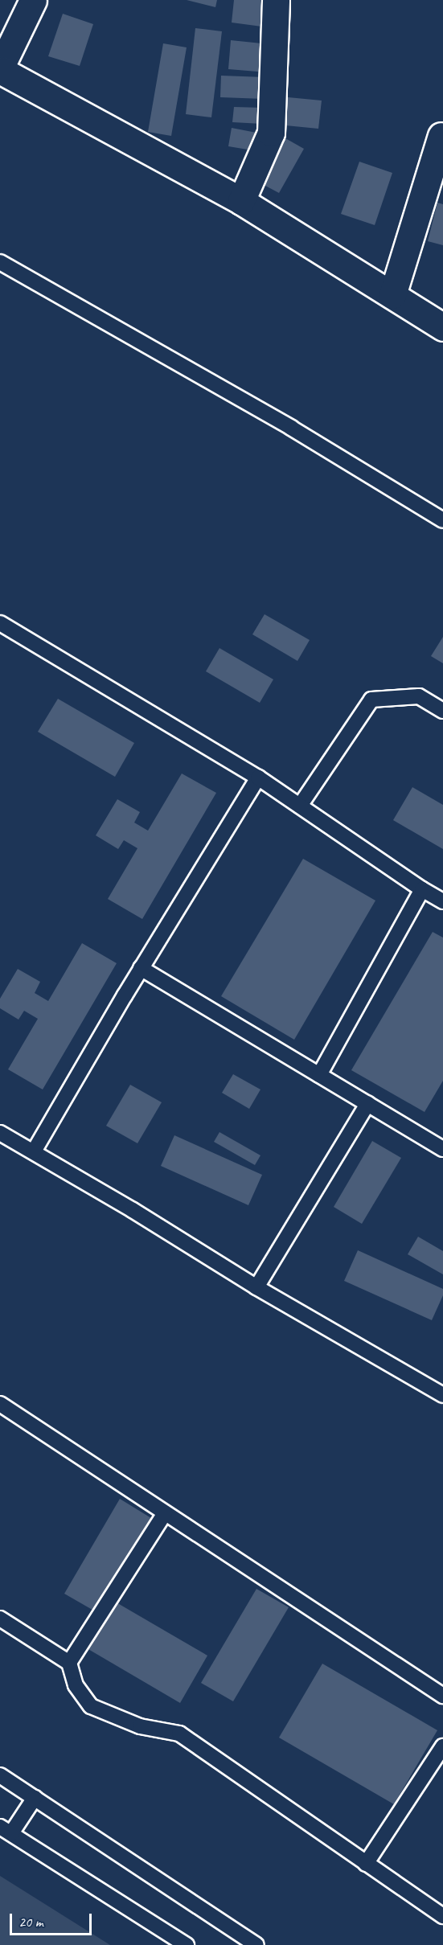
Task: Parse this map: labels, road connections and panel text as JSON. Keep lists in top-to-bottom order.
{
  "scale_bar": "20 m"
}
